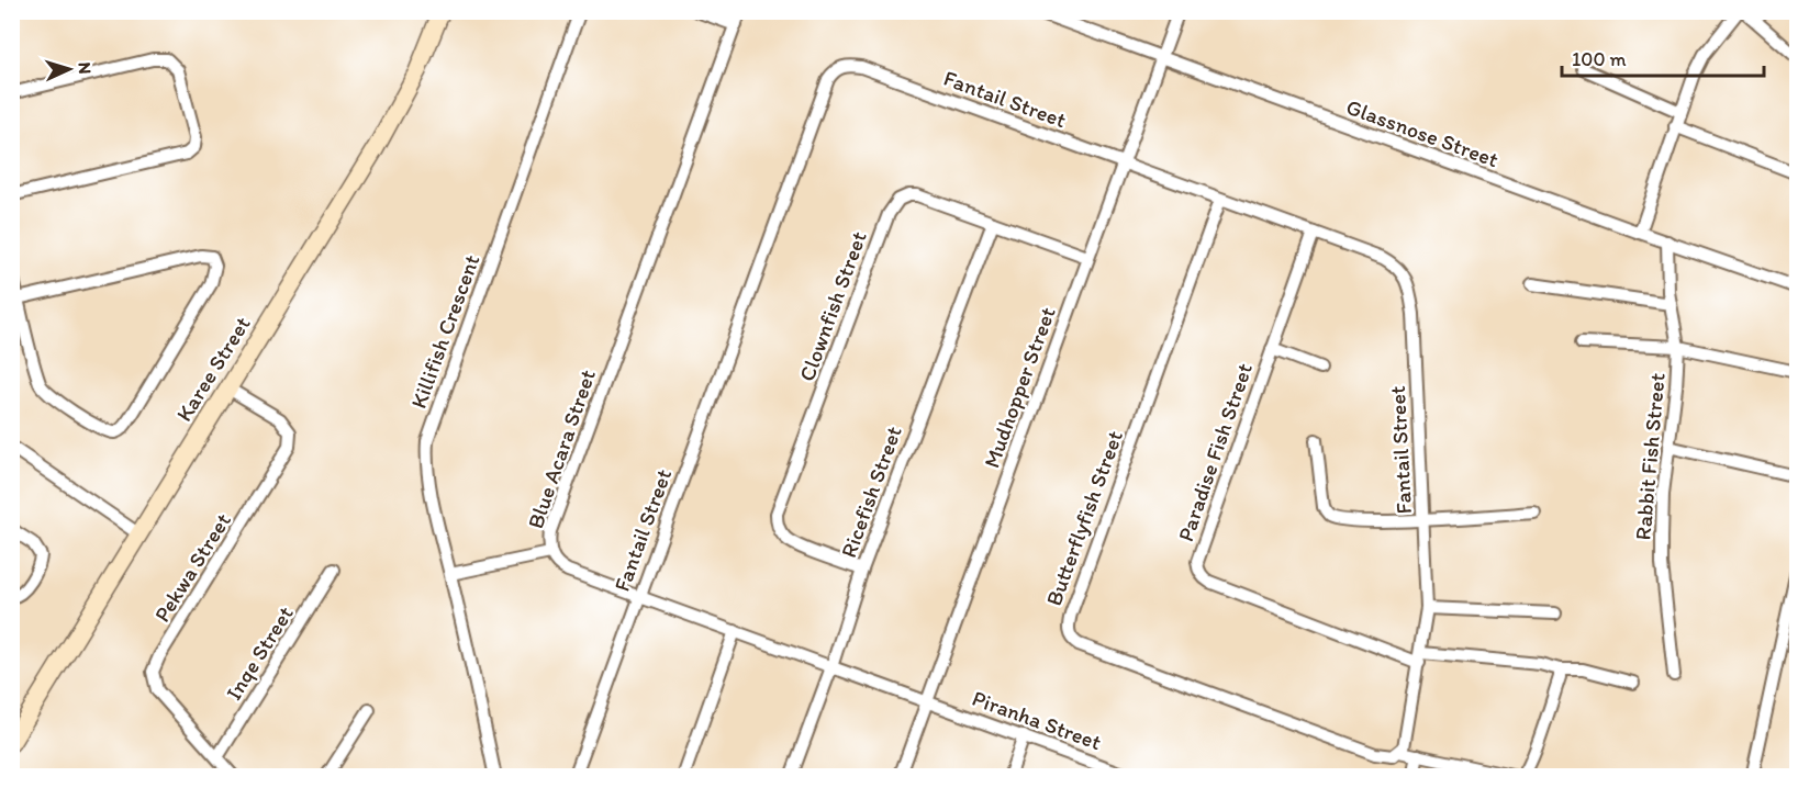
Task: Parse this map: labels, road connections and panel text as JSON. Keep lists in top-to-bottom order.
{
  "streets": {
    "street": [
      "Fantail Street",
      "Glassnose Street",
      "Clownfish Street",
      "Killifish Crescent",
      "Karee Street",
      "Mudhopper Street",
      "Blue Acara Street",
      "Paradise Fish Street",
      "Rabbit Fish Street",
      "Ricefish Street",
      "Butterflyfish Street",
      "Pekwa Street",
      "Inqe Street",
      "Piranha Street"
    ]
  },
  "crossings": [
    ["Fantail Street", "Mudhopper Street"],
    ["Fantail Street", "Blue Acara Street"],
    ["Fantail Street", "Paradise Fish Street"],
    ["Fantail Street", "Butterflyfish Street"],
    ["Glassnose Street", "Mudhopper Street"],
    ["Glassnose Street", "Rabbit Fish Street"],
    ["Clownfish Street", "Mudhopper Street"],
    ["Clownfish Street", "Ricefish Street"],
    ["Karee Street", "Pekwa Street"],
    ["Mudhopper Street", "Blue Acara Street"],
    ["Mudhopper Street", "Piranha Street"],
    ["Blue Acara Street", "Ricefish Street"],
    ["Blue Acara Street", "Piranha Street"],
    ["Pekwa Street", "Inqe Street"]
  ],
  "scale_bar": "100 m",
  "north": "right"
}
